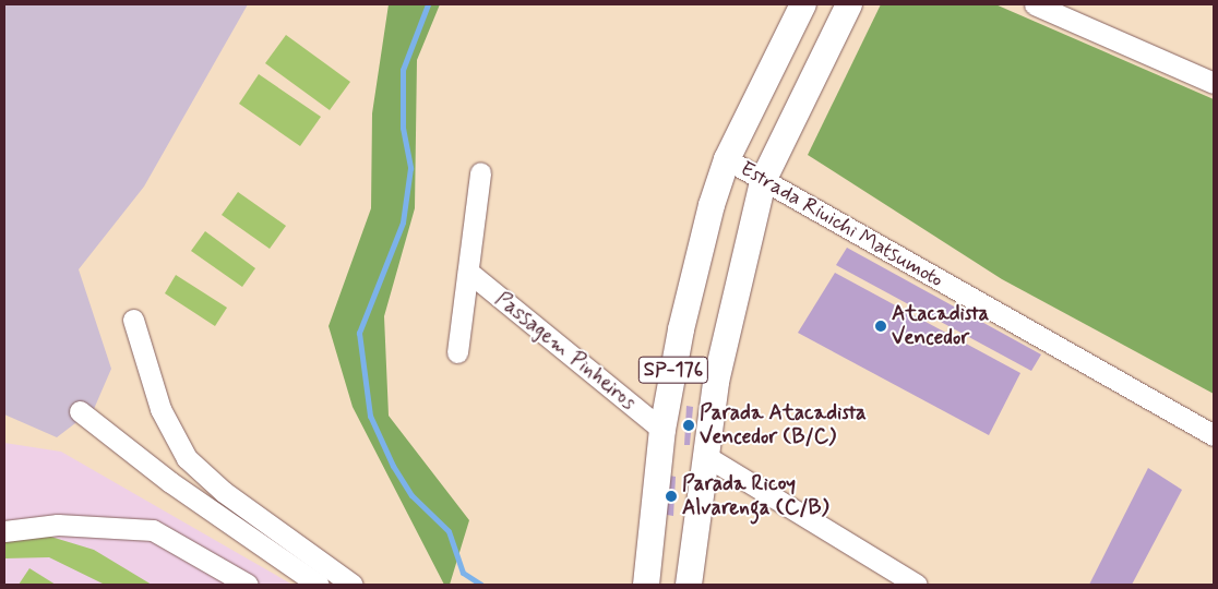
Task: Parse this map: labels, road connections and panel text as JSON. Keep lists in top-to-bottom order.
{
  "streets": {
    "main road": ["SP-176"],
    "street": ["Estrada Riuichi Matsumoto", "Passagem Pinheiros"]
  },
  "crossings": [
    ["Estrada Riuichi Matsumoto", "SP-176"],
    ["Passagem Pinheiros", "SP-176"]
  ],
  "places": ["Atacadista Vencedor", "Parada Atacadista Vencedor (B/C)", "Parada Ricoy Alvarenga (C/B)"]
}
